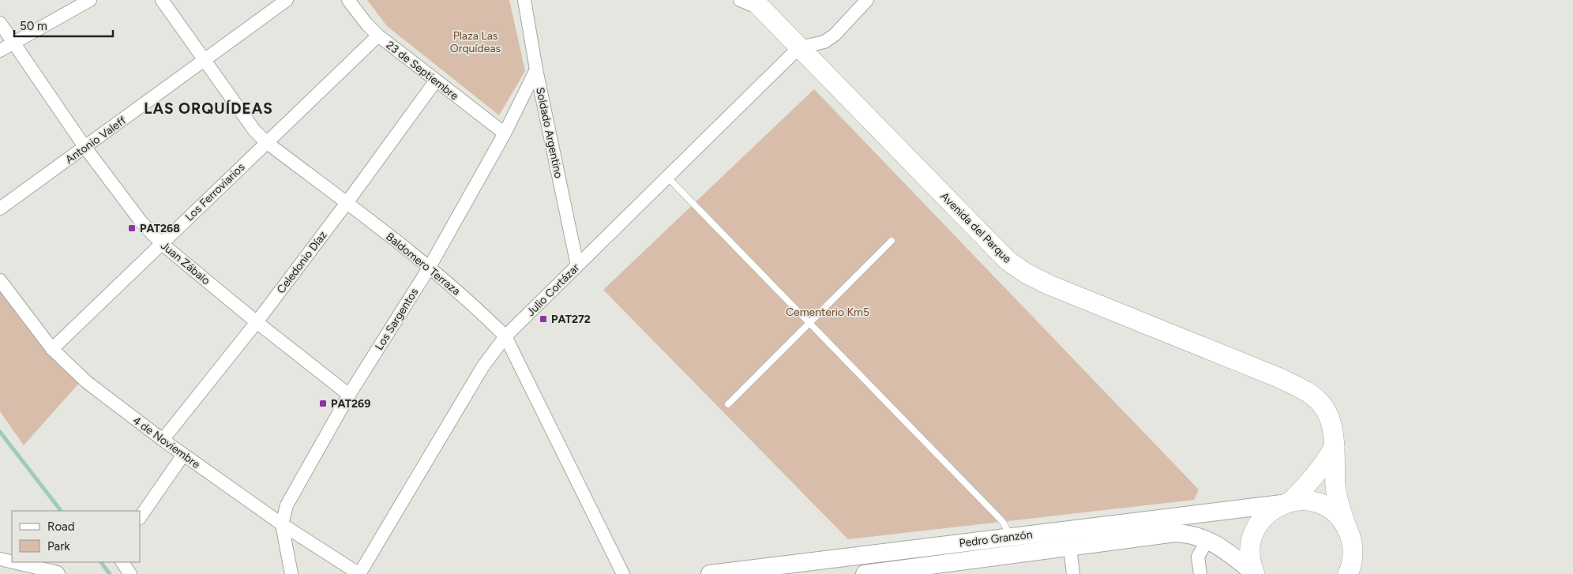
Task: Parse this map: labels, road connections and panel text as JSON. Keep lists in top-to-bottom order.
{
  "streets": {
    "main road": ["Avenida del Parque", "Pedro Granzón"],
    "street": [
      "23 de Septiembre",
      "Soldado Argentino",
      "Antonio Valeff",
      "Los Ferroviarios",
      "Celedonio Díaz",
      "Juan Zábalo",
      "Baldomero Terraza",
      "Julio Cortázar",
      "Los Sargentos",
      "4 de Noviembre"
    ]
  },
  "crossings": [
    ["23 de Septiembre", "Los Ferroviarios"],
    ["23 de Septiembre", "Celedonio Díaz"],
    ["23 de Septiembre", "Los Sargentos"],
    ["Soldado Argentino", "Julio Cortázar"],
    ["Soldado Argentino", "Los Sargentos"],
    ["Antonio Valeff", "Juan Zábalo"],
    ["Antonio Valeff", "Baldomero Terraza"],
    ["Los Ferroviarios", "Juan Zábalo"],
    ["Los Ferroviarios", "Baldomero Terraza"],
    ["Los Ferroviarios", "4 de Noviembre"],
    ["Avenida del Parque", "Julio Cortázar"],
    ["Celedonio Díaz", "Juan Zábalo"],
    ["Celedonio Díaz", "Baldomero Terraza"],
    ["Celedonio Díaz", "4 de Noviembre"],
    ["Juan Zábalo", "Los Sargentos"],
    ["Baldomero Terraza", "Julio Cortázar"],
    ["Baldomero Terraza", "Los Sargentos"],
    ["Julio Cortázar", "4 de Noviembre"],
    ["Los Sargentos", "4 de Noviembre"]
  ],
  "districts": ["LAS ORQUÍDEAS"],
  "parks": ["Plaza Las Orquídeas", "Cementerio Km5"],
  "places": {
    "transit": ["PAT268", "PAT272", "PAT269"]
  },
  "legend": ["Road", "Park"],
  "scale_bar": "50 m"
}
